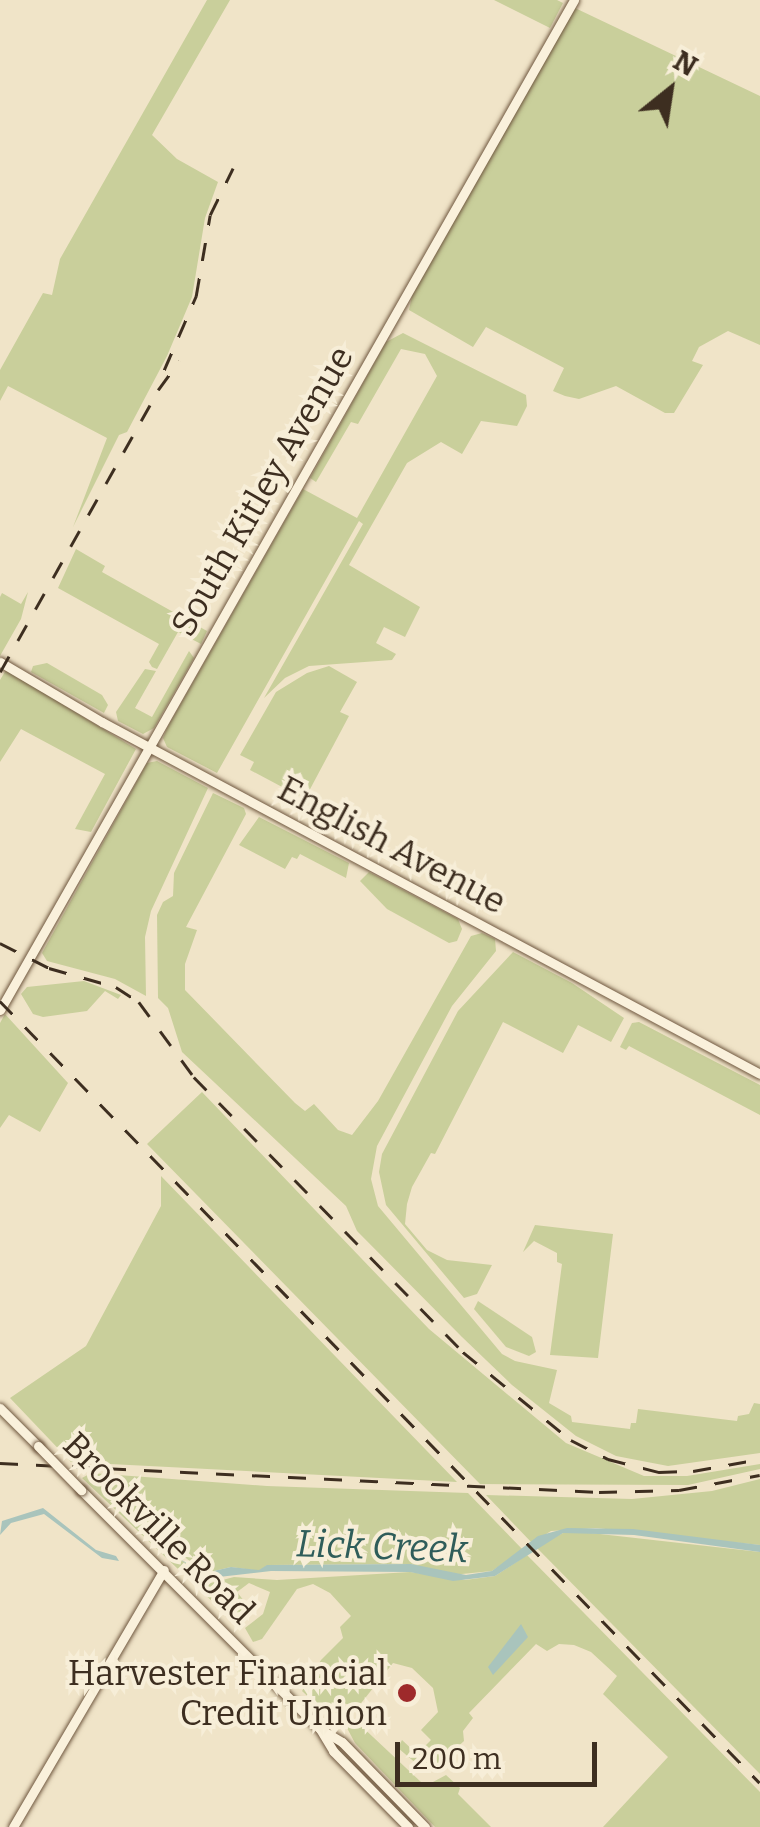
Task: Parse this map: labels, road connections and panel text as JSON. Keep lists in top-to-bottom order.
{
  "streets": {
    "street": ["South Kitley Avenue", "English Avenue", "Brookville Road"]
  },
  "crossings": [
    ["South Kitley Avenue", "English Avenue"]
  ],
  "water": ["Lick Creek"],
  "places": ["Harvester Financial Credit Union"],
  "scale_bar": "200 m",
  "north": "top right"
}
